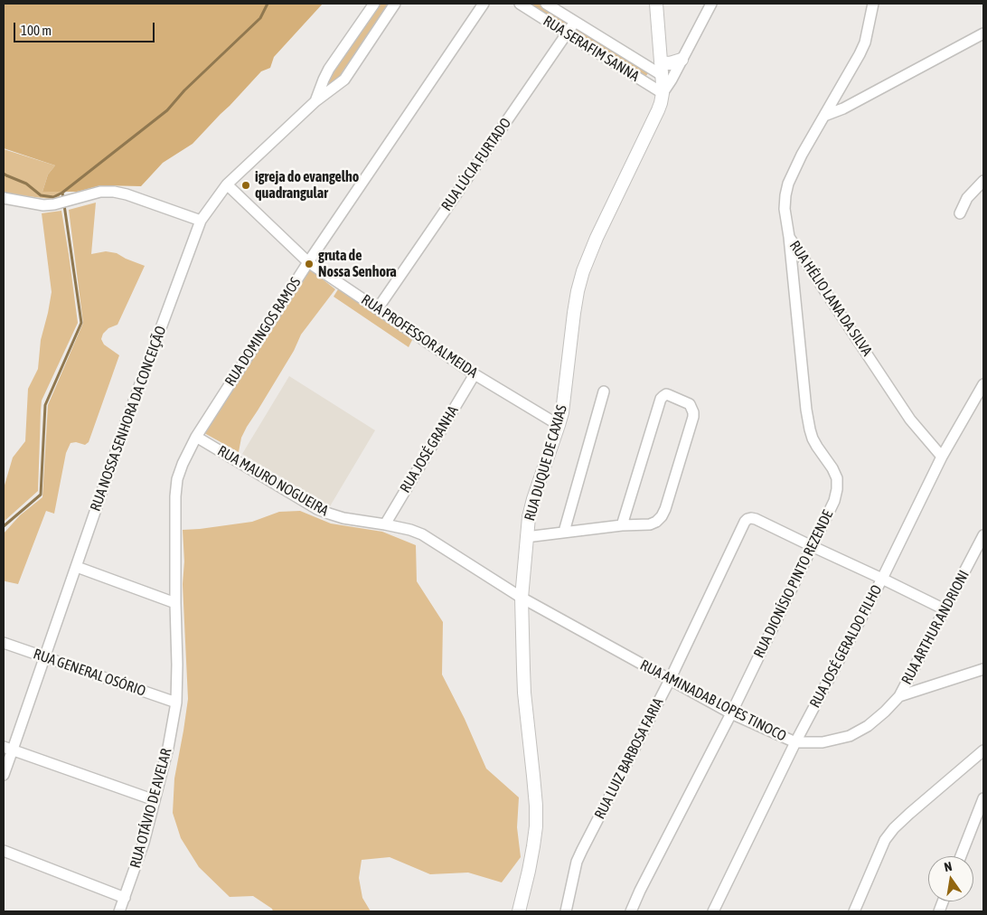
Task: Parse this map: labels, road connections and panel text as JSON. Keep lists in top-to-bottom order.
{
  "streets": {
    "street": [
      "RUA SERAFIM SANNA",
      "RUA LÚCIA FURTADO",
      "RUA HÉLIO LANA DA SILVA",
      "RUA DOMINGOS RAMOS",
      "RUA PROFESSOR ALMEIDA",
      "RUA NOSSA SENHORA DA CONCEIÇÃO",
      "RUA JOSÉ GRANHA",
      "RUA DUQUE DE CAXIAS",
      "RUA MAURO NOGUEIRA",
      "RUA DIONÍSIO PINTO REZENDE",
      "RUA ARTHUR ANDRIONI",
      "RUA JOSÉ GERALDO FILHO",
      "RUA GENERAL OSÓRIO",
      "RUA AMINADAB LOPES TINOCO",
      "RUA LUIZ BARBOSA FARIA",
      "RUA OTÁVIO DE AVELAR"
    ]
  },
  "crossings": [
    ["RUA SERAFIM SANNA", "RUA LÚCIA FURTADO"],
    ["RUA SERAFIM SANNA", "RUA DUQUE DE CAXIAS"],
    ["RUA LÚCIA FURTADO", "RUA PROFESSOR ALMEIDA"],
    ["RUA HÉLIO LANA DA SILVA", "RUA DIONÍSIO PINTO REZENDE"],
    ["RUA HÉLIO LANA DA SILVA", "RUA JOSÉ GERALDO FILHO"],
    ["RUA DOMINGOS RAMOS", "RUA PROFESSOR ALMEIDA"],
    ["RUA DOMINGOS RAMOS", "RUA MAURO NOGUEIRA"],
    ["RUA DOMINGOS RAMOS", "RUA GENERAL OSÓRIO"],
    ["RUA DOMINGOS RAMOS", "RUA OTÁVIO DE AVELAR"],
    ["RUA PROFESSOR ALMEIDA", "RUA NOSSA SENHORA DA CONCEIÇÃO"],
    ["RUA PROFESSOR ALMEIDA", "RUA JOSÉ GRANHA"],
    ["RUA PROFESSOR ALMEIDA", "RUA DUQUE DE CAXIAS"],
    ["RUA NOSSA SENHORA DA CONCEIÇÃO", "RUA GENERAL OSÓRIO"],
    ["RUA JOSÉ GRANHA", "RUA MAURO NOGUEIRA"],
    ["RUA DUQUE DE CAXIAS", "RUA MAURO NOGUEIRA"],
    ["RUA DUQUE DE CAXIAS", "RUA AMINADAB LOPES TINOCO"],
    ["RUA MAURO NOGUEIRA", "RUA AMINADAB LOPES TINOCO"],
    ["RUA DIONÍSIO PINTO REZENDE", "RUA AMINADAB LOPES TINOCO"],
    ["RUA DIONÍSIO PINTO REZENDE", "RUA LUIZ BARBOSA FARIA"],
    ["RUA ARTHUR ANDRIONI", "RUA AMINADAB LOPES TINOCO"],
    ["RUA JOSÉ GERALDO FILHO", "RUA AMINADAB LOPES TINOCO"],
    ["RUA GENERAL OSÓRIO", "RUA OTÁVIO DE AVELAR"],
    ["RUA AMINADAB LOPES TINOCO", "RUA LUIZ BARBOSA FARIA"]
  ],
  "places": ["igreja do evangelho quadrangular", "gruta de Nossa Senhora"],
  "scale_bar": "100 m",
  "north": "top"
}
